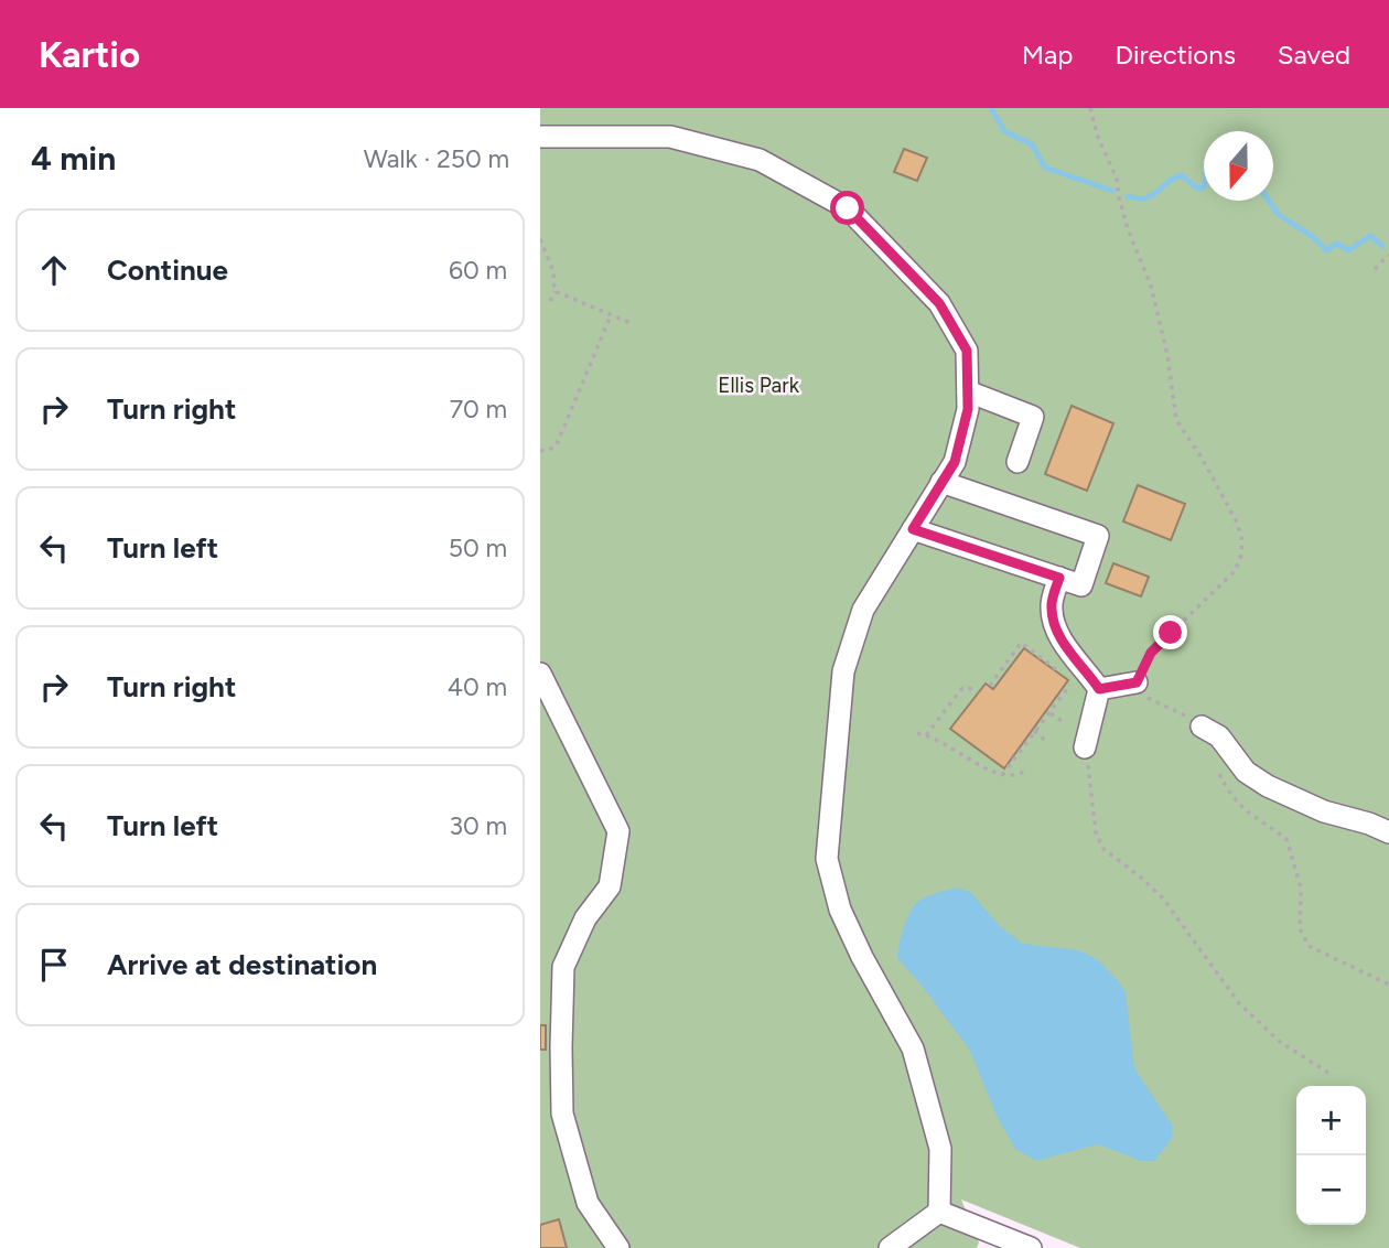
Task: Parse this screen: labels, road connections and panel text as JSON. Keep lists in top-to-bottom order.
{
  "parks": ["Ellis Park"],
  "north": "bottom",
  "page": {
    "header": "Kartio",
    "nav": ["Map", "Directions", "Saved"],
    "heading": ["4 min", "Walk · 250 m"],
    "list": [
      ["Continue", "60 m"],
      ["Turn right", "70 m"],
      ["Turn left", "50 m"],
      ["Turn right", "40 m"],
      ["Turn left", "30 m"],
      "Arrive at destination"
    ],
    "map_buttons": ["+", "−"]
  }
}
